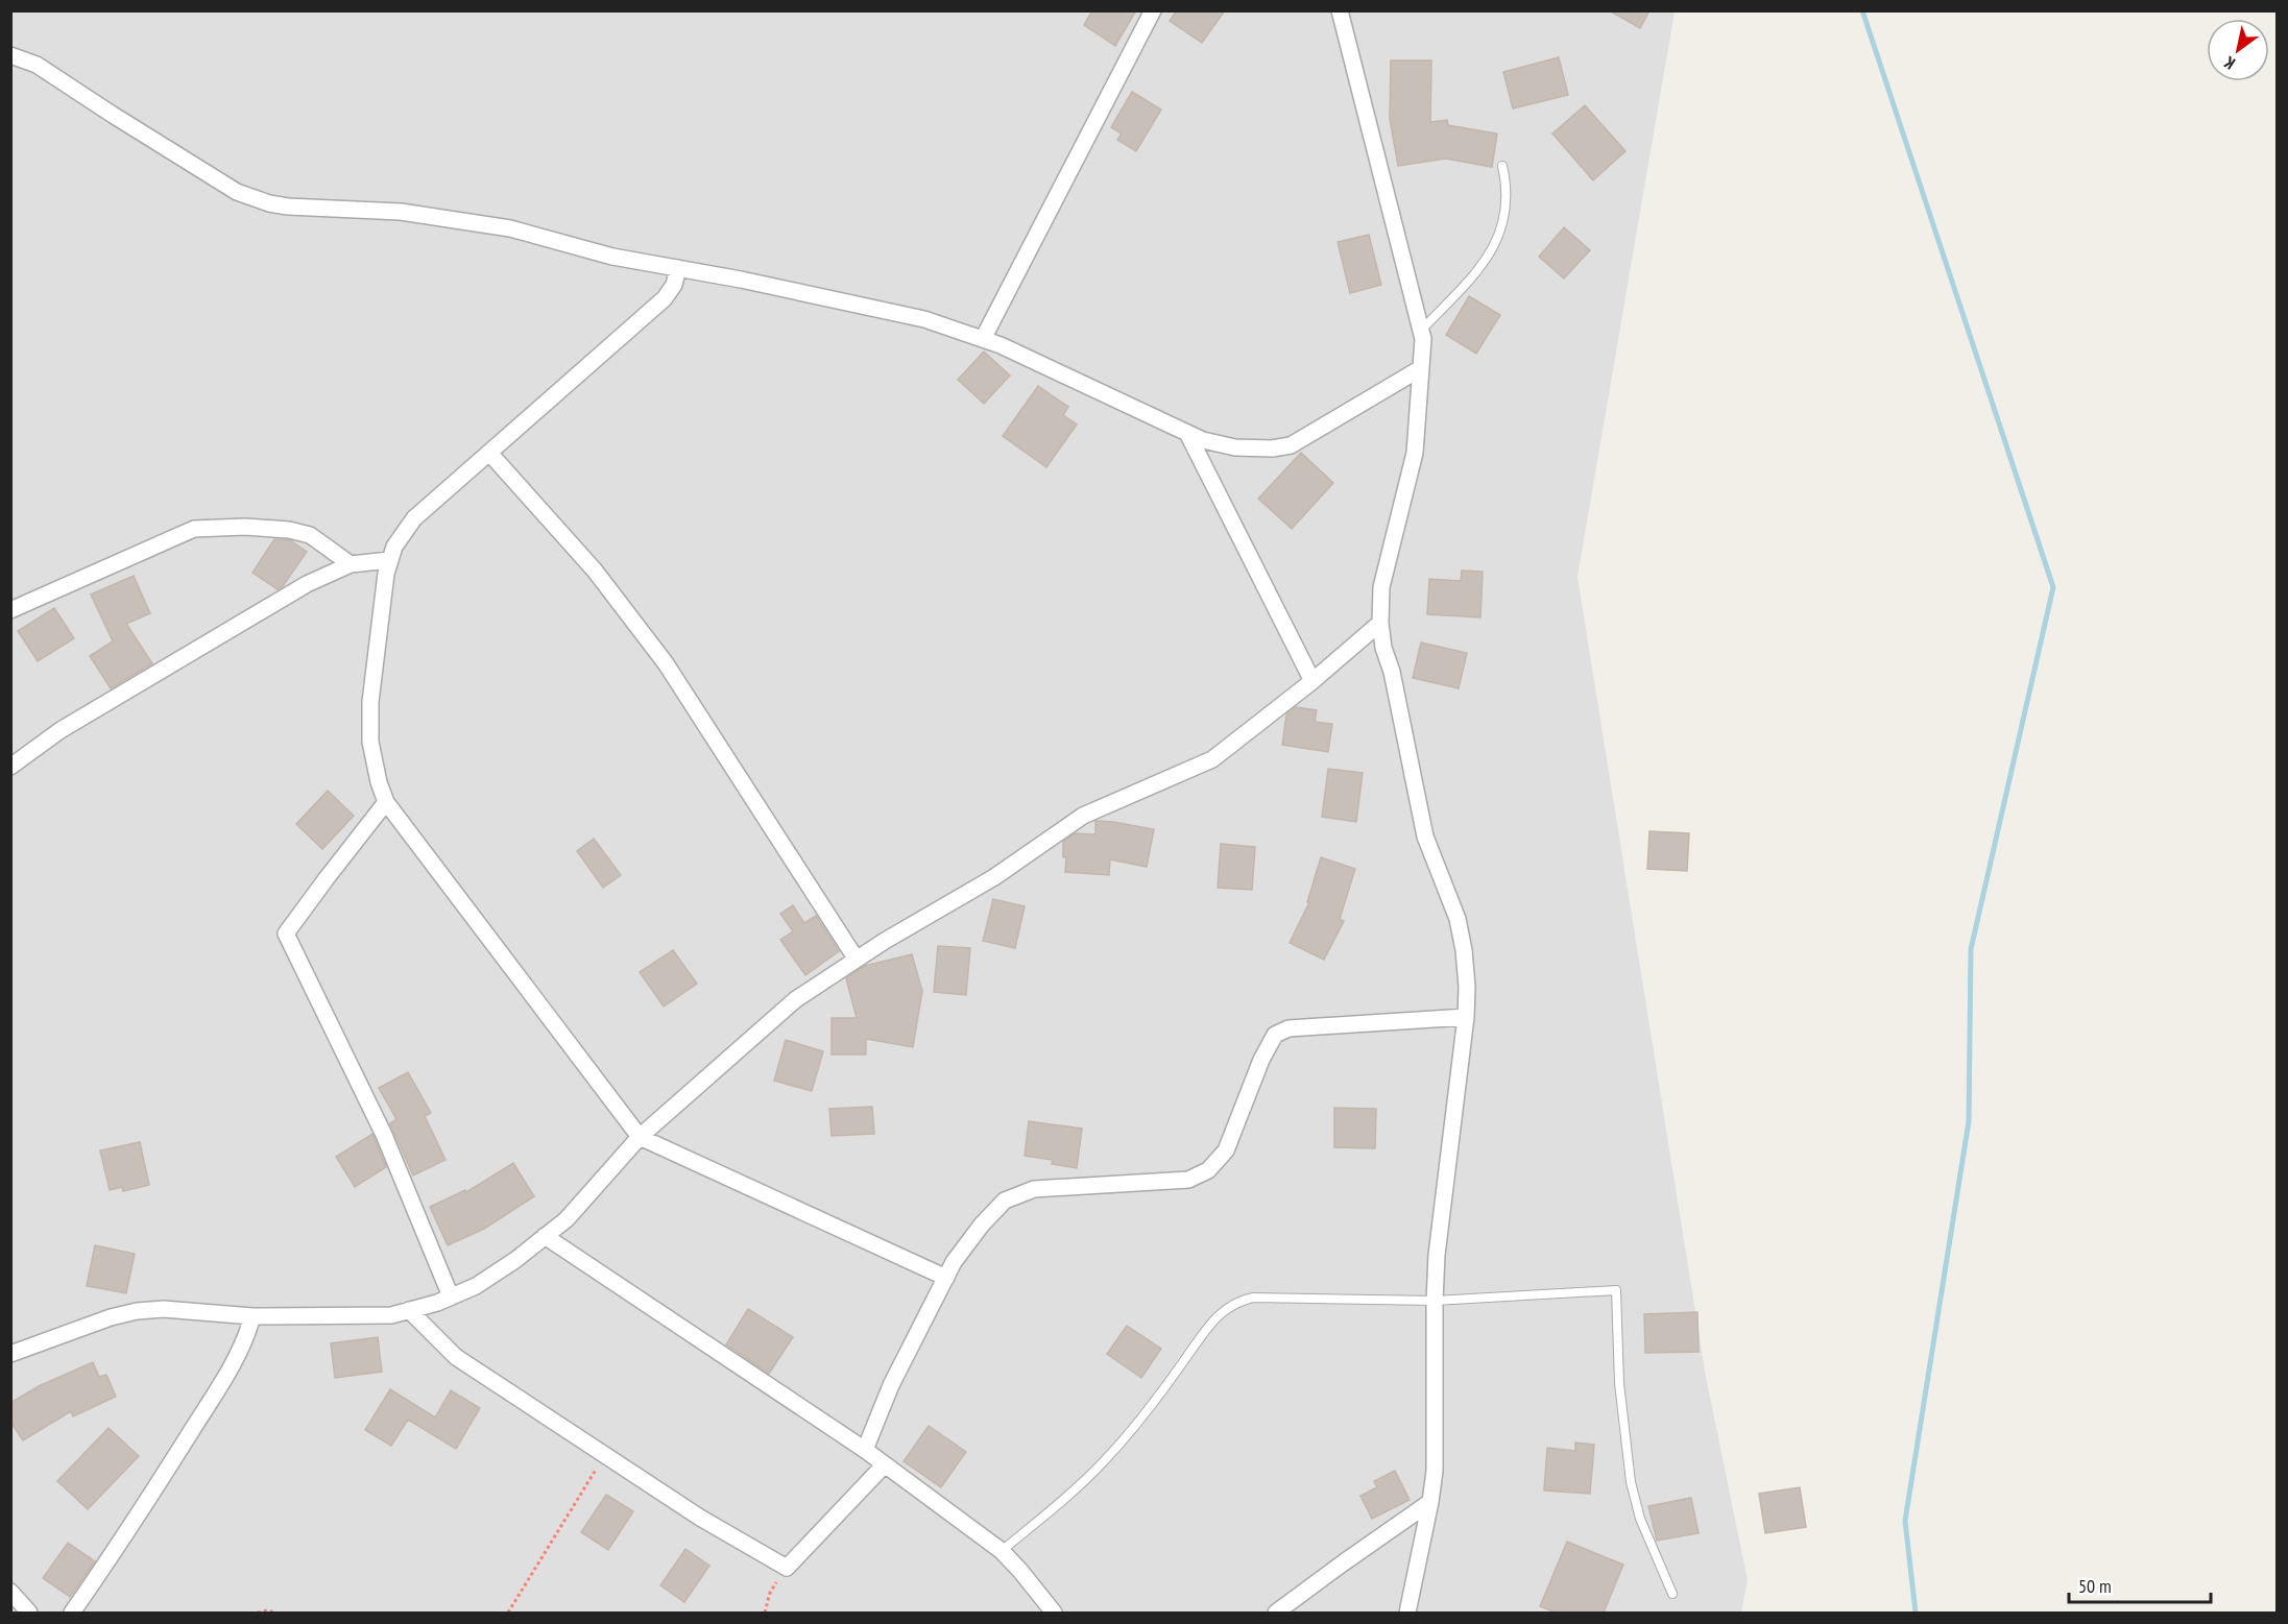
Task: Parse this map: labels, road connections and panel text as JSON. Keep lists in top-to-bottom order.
{
  "scale_bar": "50 m",
  "north": "bottom left"
}
